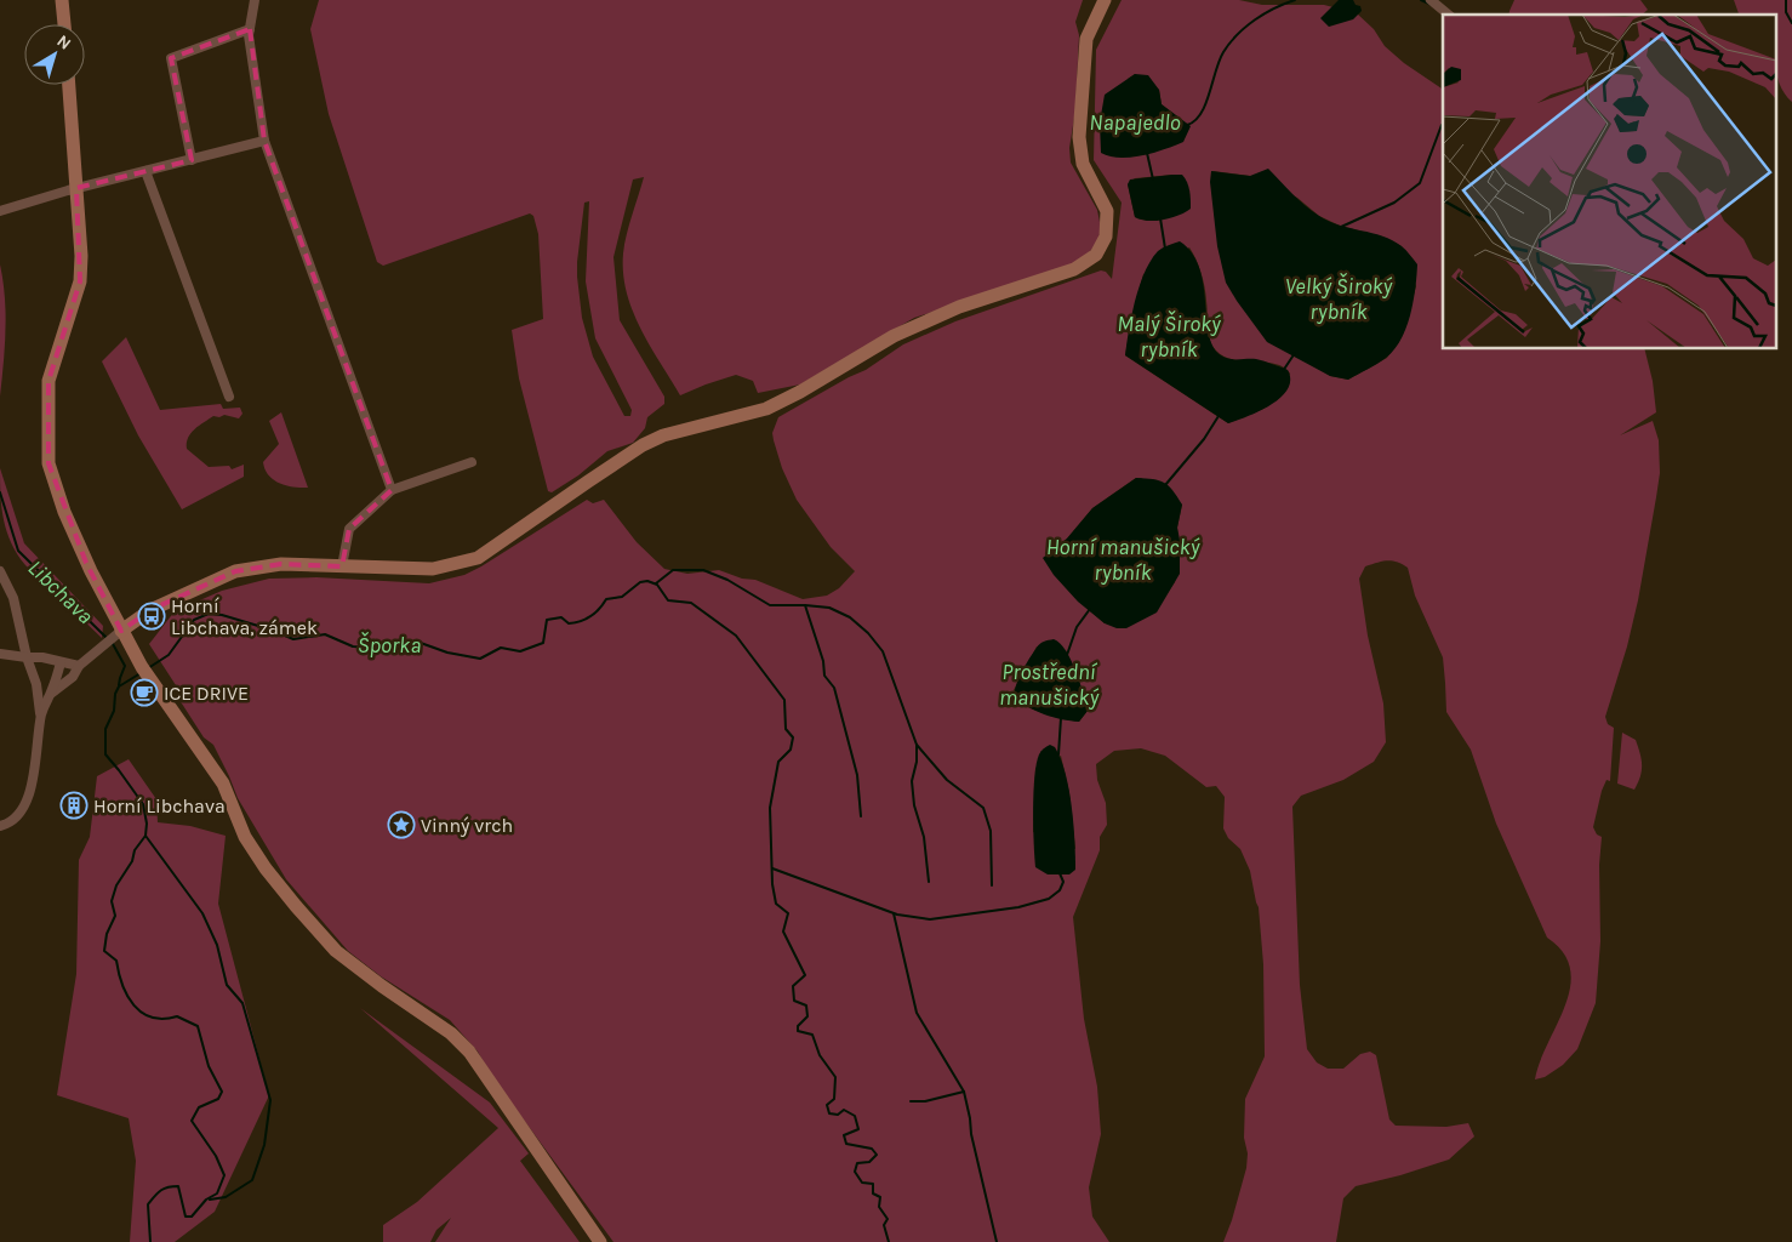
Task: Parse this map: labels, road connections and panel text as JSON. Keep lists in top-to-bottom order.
{
  "water": [
    "Napajedlo",
    "Velký Široký rybník",
    "Malý Široký rybník",
    "Horní manušický rybník",
    "Libchava",
    "Šporka",
    "Prostřední manušický"
  ],
  "places": {
    "bus stop": ["Horní Libchava, zámek"],
    "cafe": ["ICE DRIVE"],
    "building": ["Horní Libchava"],
    "place": ["Vinný vrch"]
  },
  "north": "top right"
}
